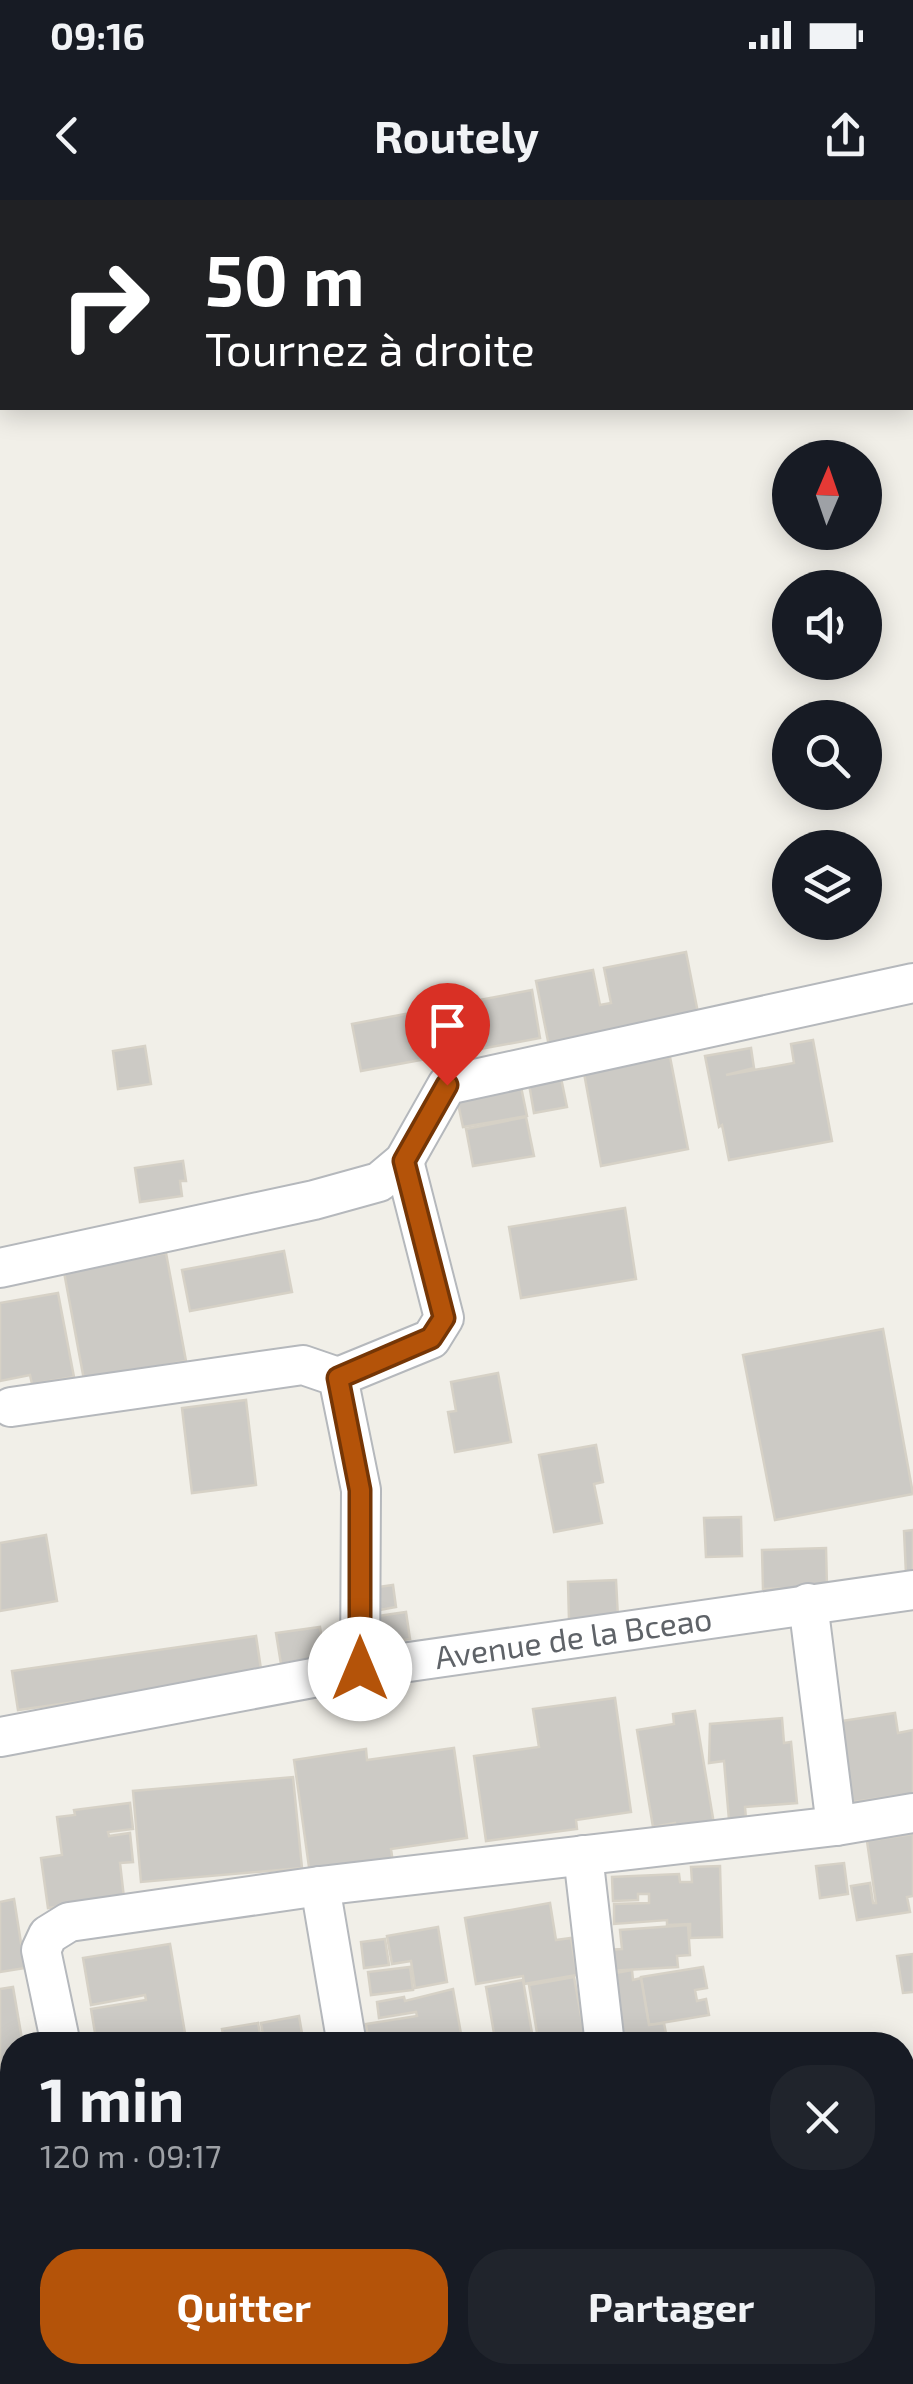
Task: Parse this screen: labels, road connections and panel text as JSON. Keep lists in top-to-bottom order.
{
  "streets": {
    "street": ["Avenue de la Bceao"]
  },
  "north": "top",
  "page": {
    "status": "09:16",
    "header": "Routely",
    "turn": ["50 m", "Tournez à droite"],
    "heading": ["1 min", "120 m · 09:17"],
    "buttons": ["Quitter", "Partager"]
  }
}
